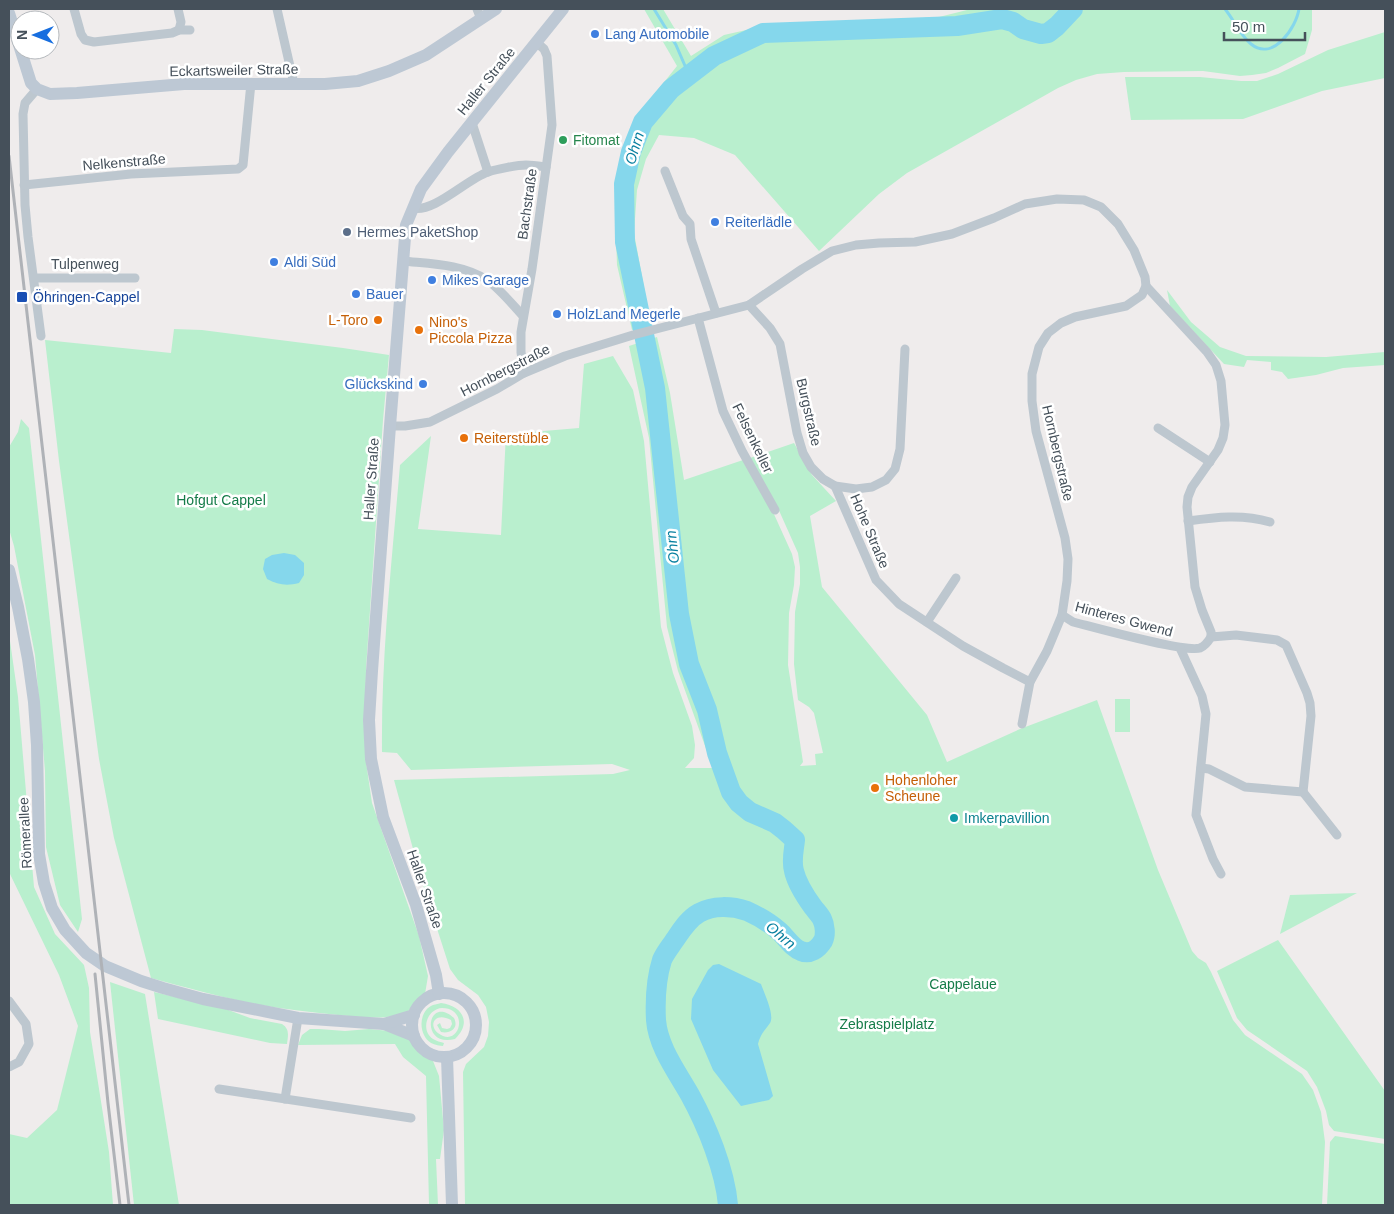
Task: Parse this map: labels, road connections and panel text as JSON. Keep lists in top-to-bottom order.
{
  "streets": {
    "main road": ["Eckartsweiler Straße", "Haller Straße", "Römerallee"],
    "street": [
      "Nelkenstraße",
      "Bachstraße",
      "Tulpenweg",
      "Hornbergstraße",
      "Burgstraße",
      "Felsenkeller",
      "Hohe Straße",
      "Hinteres Gwend"
    ]
  },
  "crossings": [
    ["Eckartsweiler Straße", "Nelkenstraße"],
    ["Haller Straße", "Bachstraße"],
    ["Haller Straße", "Hornbergstraße"],
    ["Haller Straße", "Römerallee"],
    ["Bachstraße", "Hornbergstraße"],
    ["Hornbergstraße", "Felsenkeller"],
    ["Hornbergstraße", "Hohe Straße"],
    ["Hornbergstraße", "Hinteres Gwend"],
    ["Burgstraße", "Hohe Straße"]
  ],
  "water": ["Ohrn"],
  "parks": ["Hofgut Cappel", "Cappelaue", "Zebraspielplatz"],
  "places": {
    "other": [
      "Lang Automobile",
      "Fitomat",
      "Reiterlädle",
      "Hermes PaketShop",
      "Aldi Süd",
      "Mikes Garage",
      "Bauer",
      "HolzLand Megerle",
      "L-Toro",
      "Nino's Piccola Pizza",
      "Glückskind",
      "Reiterstüble",
      "Hohenloher Scheune",
      "Imkerpavillion"
    ],
    "transit": ["Öhringen-Cappel"]
  },
  "scale_bar": "50 m",
  "north": "left"
}
